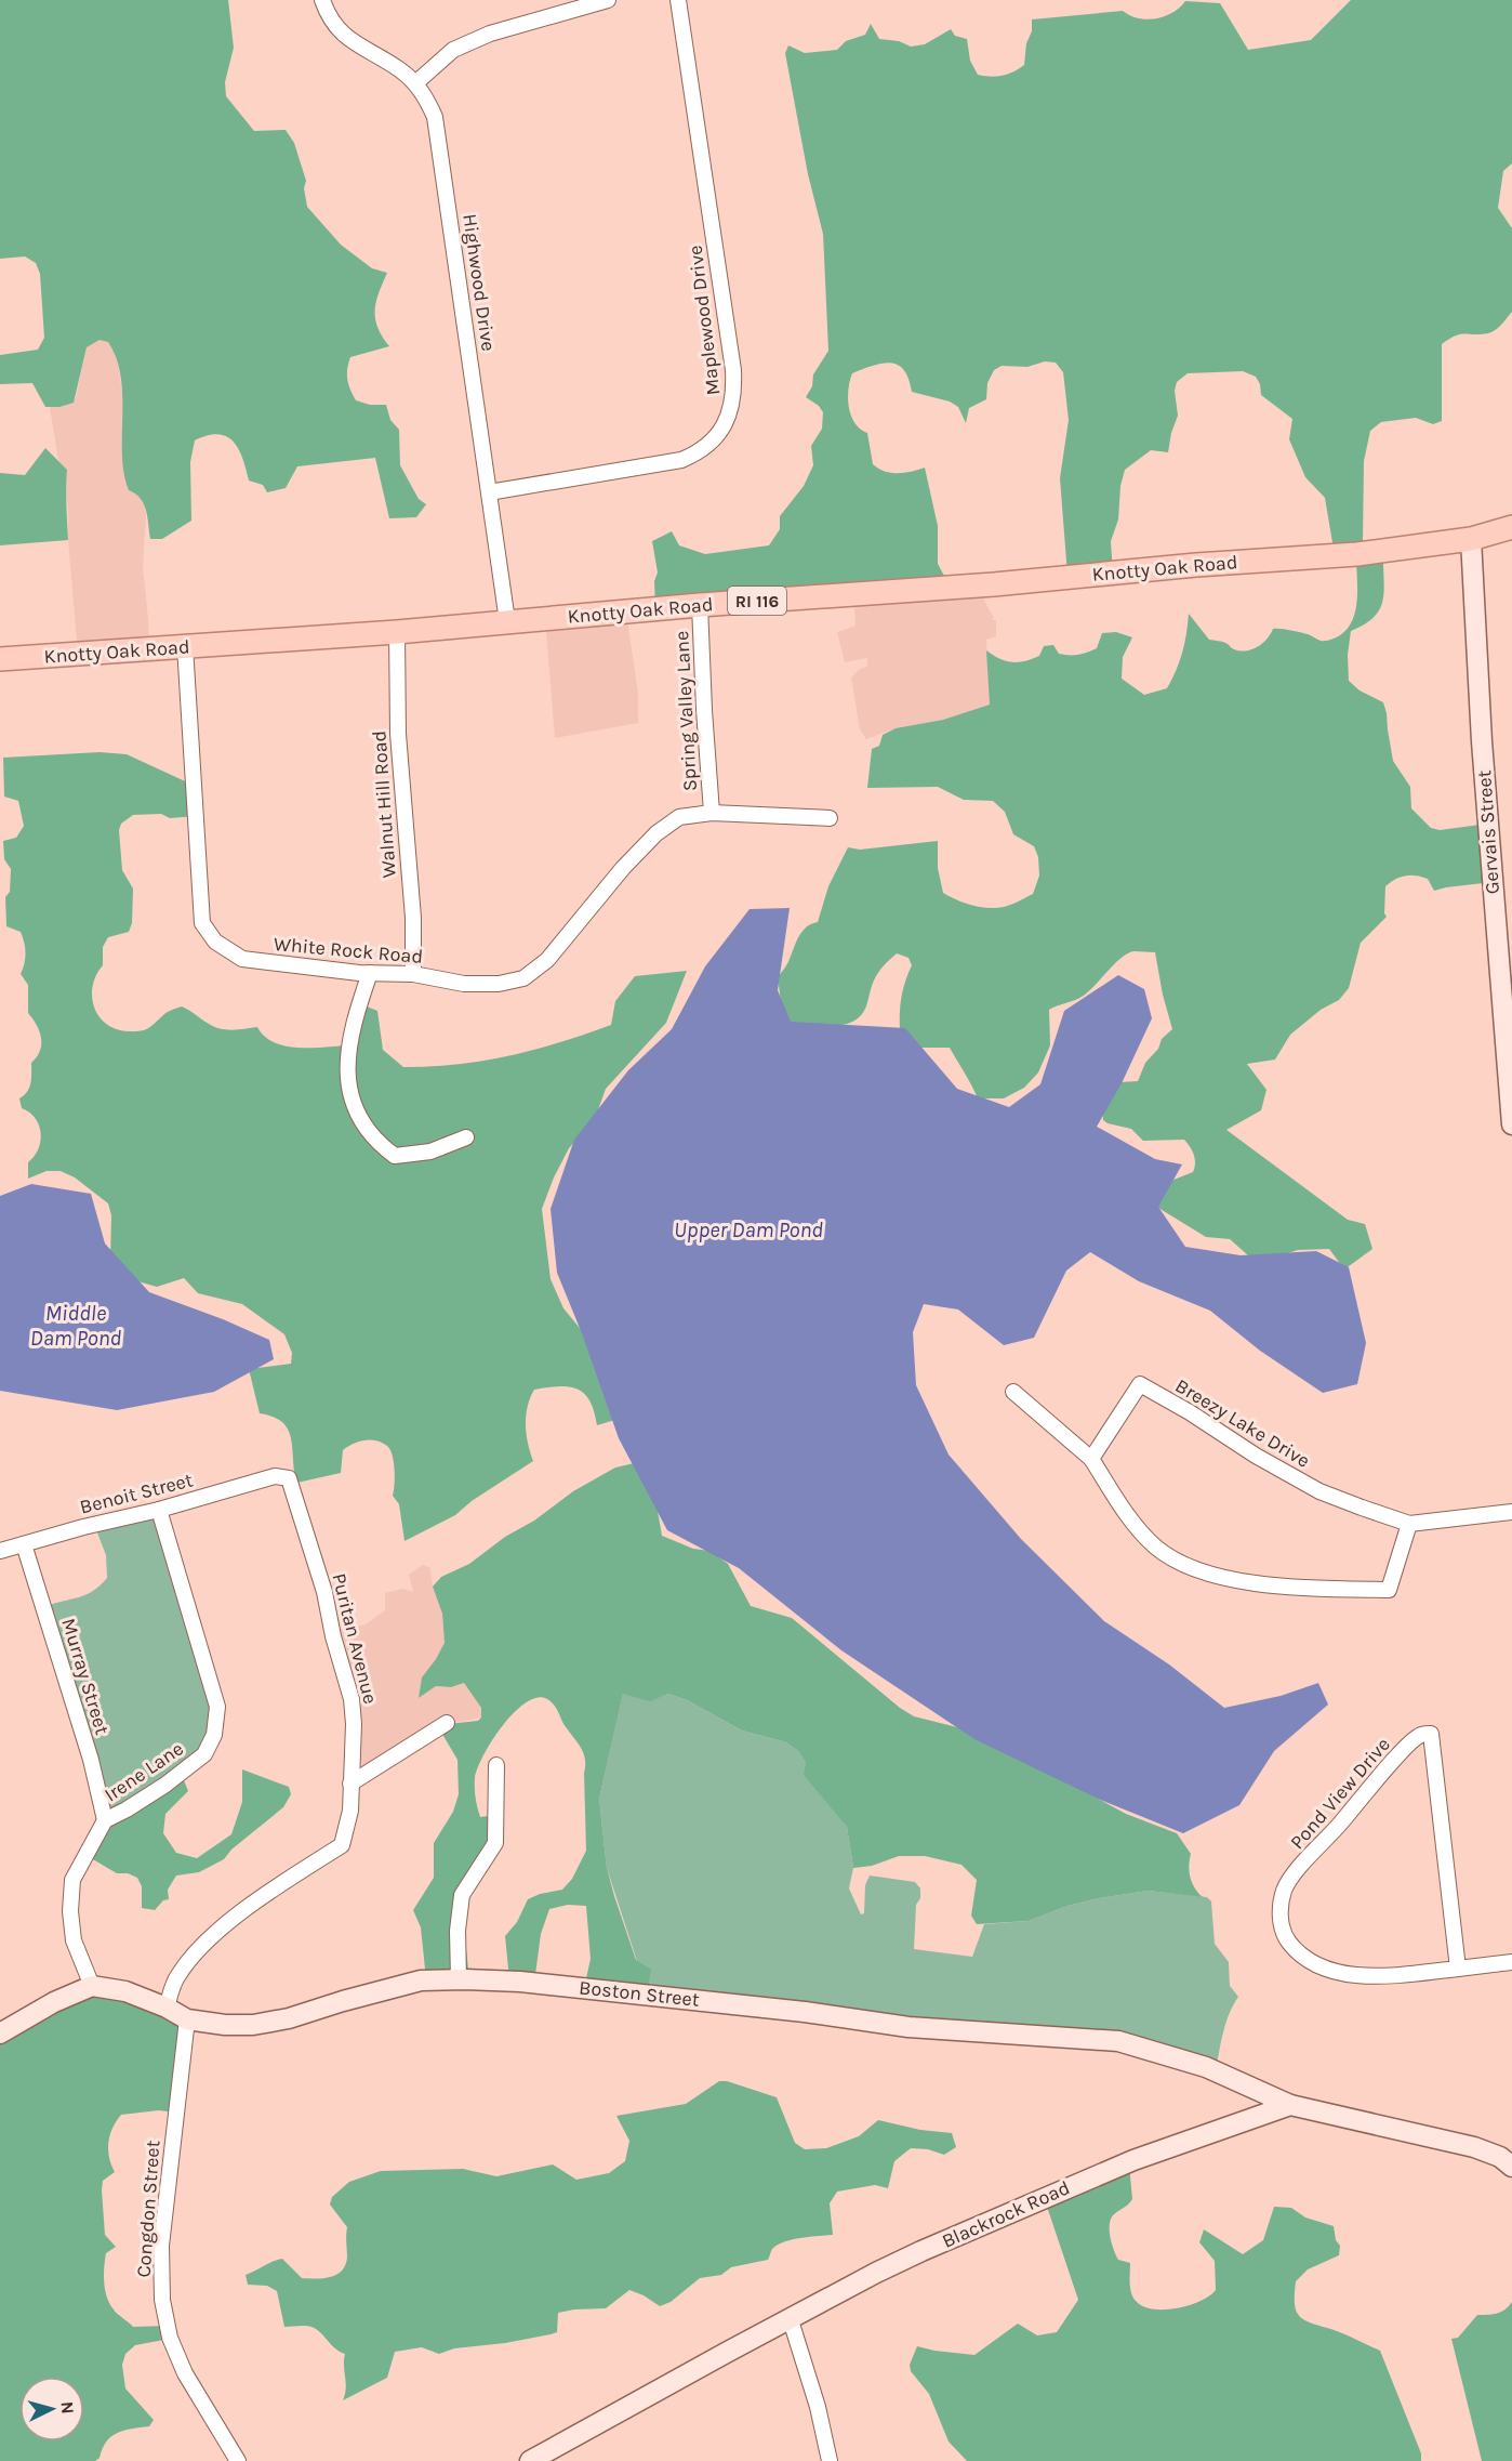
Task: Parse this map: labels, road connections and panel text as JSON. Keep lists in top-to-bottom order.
{
  "streets": {
    "main road": ["Knotty Oak Road", "RI 116"],
    "street": [
      "Highwood Drive",
      "Maplewood Drive",
      "Spring Valley Lane",
      "Walnut Hill Road",
      "Gervais Street",
      "White Rock Road",
      "Breezy Lake Drive",
      "Benoit Street",
      "Puritan Avenue",
      "Murray Street",
      "Irene Lane",
      "Pond View Drive",
      "Boston Street",
      "Congdon Street",
      "Blackrock Road"
    ]
  },
  "crossings": [
    ["Highwood Drive", "Maplewood Drive"],
    ["Highwood Drive", "Knotty Oak Road"],
    ["Knotty Oak Road", "Spring Valley Lane"],
    ["Knotty Oak Road", "Walnut Hill Road"],
    ["Knotty Oak Road", "Gervais Street"],
    ["Knotty Oak Road", "White Rock Road"],
    ["Spring Valley Lane", "White Rock Road"],
    ["Walnut Hill Road", "White Rock Road"],
    ["Benoit Street", "Puritan Avenue"],
    ["Benoit Street", "Murray Street"],
    ["Benoit Street", "Irene Lane"],
    ["Puritan Avenue", "Boston Street"],
    ["Murray Street", "Irene Lane"],
    ["Irene Lane", "Boston Street"],
    ["Boston Street", "Congdon Street"],
    ["Boston Street", "Blackrock Road"]
  ],
  "water": ["Upper Dam Pond", "Middle Dam Pond"],
  "north": "right"
}
